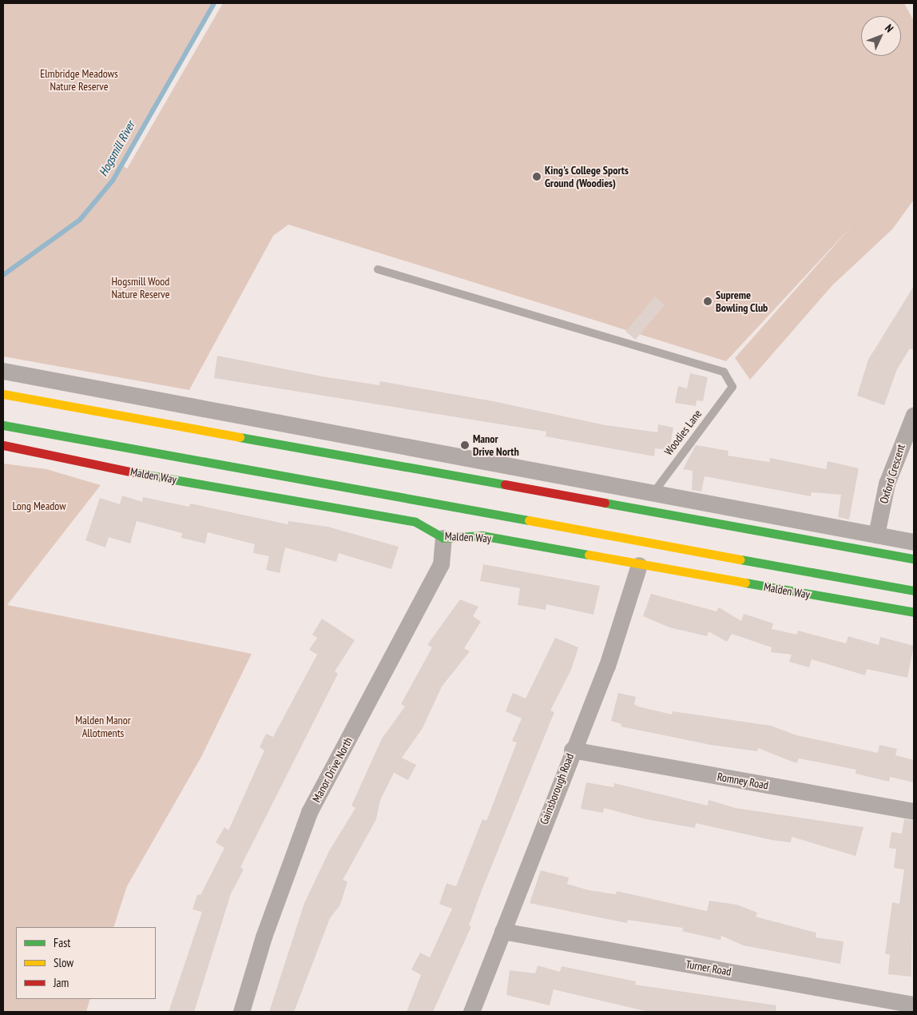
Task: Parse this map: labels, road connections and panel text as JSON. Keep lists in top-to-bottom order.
{
  "streets": {
    "main road": ["Malden Way"],
    "street": [
      "Oxford Crescent",
      "Manor Drive North",
      "Romney Road",
      "Gainsborough Road",
      "Turner Road"
    ],
    "lane": ["Woodies Lane"]
  },
  "crossings": [
    ["Malden Way", "Manor Drive North"],
    ["Malden Way", "Gainsborough Road"],
    ["Romney Road", "Gainsborough Road"],
    ["Gainsborough Road", "Turner Road"]
  ],
  "water": ["Hogsmill River"],
  "parks": [
    "Elmbridge Meadows Nature Reserve",
    "Hogsmill Wood Nature Reserve",
    "Long Meadow",
    "Malden Manor Allotments"
  ],
  "places": ["King's College Sports Ground (Woodies)", "Supreme Bowling Club", "Manor Drive North"],
  "legend": ["Fast", "Slow", "Jam"],
  "north": "top right"
}
